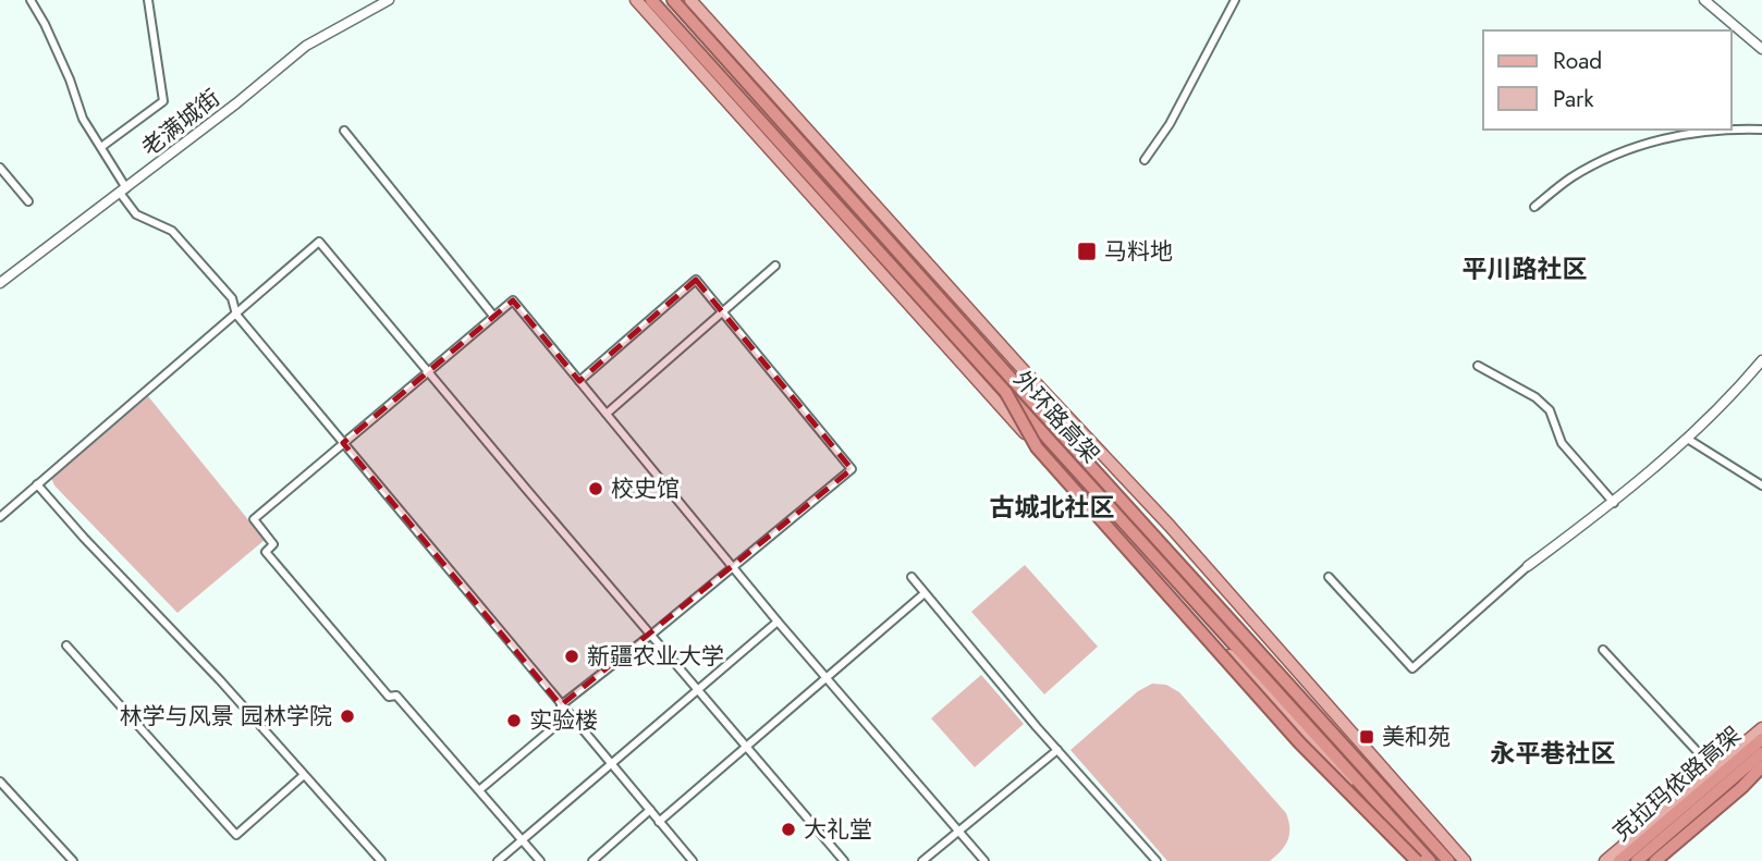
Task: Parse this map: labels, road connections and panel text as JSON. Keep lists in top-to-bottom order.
{
  "streets": {
    "highway": ["外环路高架", "克拉玛依路高架"],
    "street": ["老满城街"]
  },
  "districts": ["平川路社区", "古城北社区", "永平巷社区"],
  "places": {
    "transit": ["马料地", "美和苑"],
    "other": [
      "校史馆",
      "新疆农业大学",
      "林学与风景 园林学院",
      "实验楼",
      "大礼堂"
    ]
  },
  "legend": ["Road", "Park"]
}
